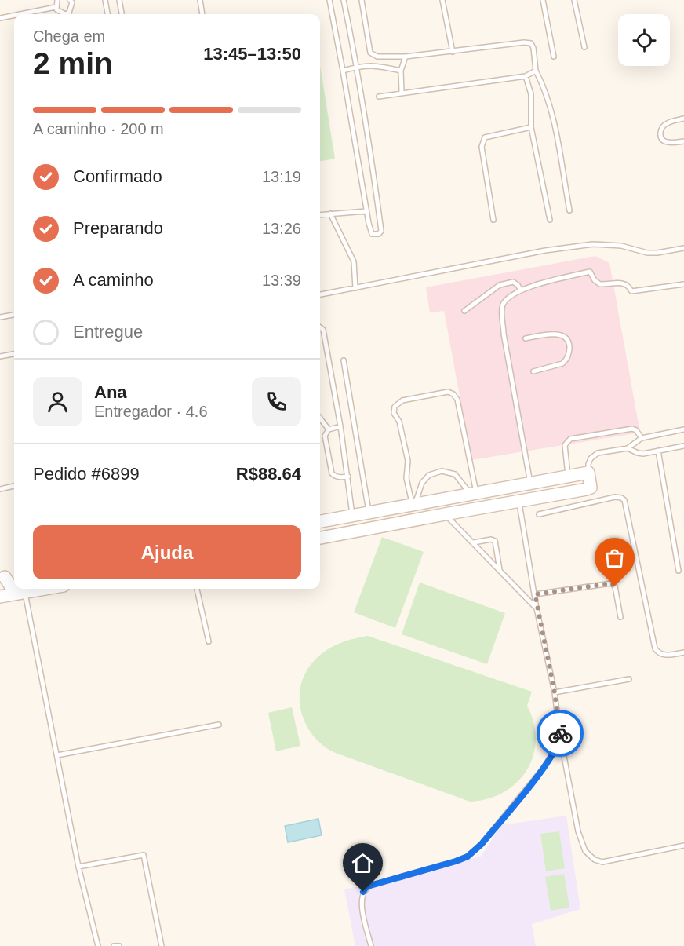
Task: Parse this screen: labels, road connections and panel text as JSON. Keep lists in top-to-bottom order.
{
  "page": {
    "heading": ["2 min", "Chega em", "13:45–13:50"],
    "panel": [
      "Ana",
      "Entregador · 4.6",
      "Pedido #6899",
      "R$88.64"
    ],
    "bar": "A caminho · 200 m",
    "list": [
      ["Confirmado", "13:19"],
      ["Preparando", "13:26"],
      ["A caminho", "13:39"],
      "Entregue"
    ],
    "buttons": "Ajuda"
  }
}
